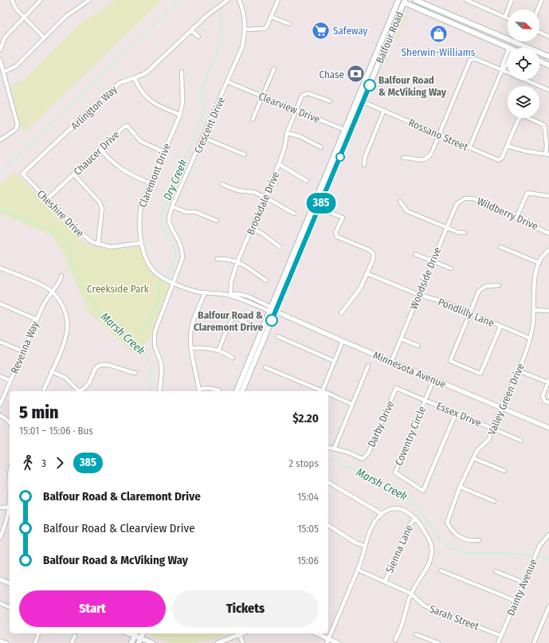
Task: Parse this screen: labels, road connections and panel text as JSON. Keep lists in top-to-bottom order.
{
  "streets": {
    "main road": ["Balfour Road"],
    "street": [
      "Arlington Way",
      "Clearview Drive",
      "Crescent Drive",
      "Rossano Street",
      "Chaucer Drive",
      "Claremont Drive",
      "Brookdale Drive",
      "Cheshire Drive",
      "Wildberry Drive",
      "Woodside Drive",
      "Pondlilly Lane",
      "Revenna Way",
      "Minnesota Avenue",
      "Valley Green Drive",
      "Essex Drive",
      "Darby Drive",
      "Coventry Circle",
      "Sienna Lane",
      "Dainty Avenue",
      "Sarah Street"
    ]
  },
  "crossings": [
    ["Balfour Road", "Clearview Drive"],
    ["Balfour Road", "Rossano Street"],
    ["Balfour Road", "Claremont Drive"],
    ["Balfour Road", "Minnesota Avenue"],
    ["Arlington Way", "Cheshire Drive"],
    ["Clearview Drive", "Crescent Drive"],
    ["Clearview Drive", "Brookdale Drive"],
    ["Crescent Drive", "Claremont Drive"],
    ["Chaucer Drive", "Claremont Drive"],
    ["Chaucer Drive", "Cheshire Drive"],
    ["Claremont Drive", "Brookdale Drive"],
    ["Claremont Drive", "Cheshire Drive"],
    ["Claremont Drive", "Minnesota Avenue"],
    ["Wildberry Drive", "Woodside Drive"],
    ["Woodside Drive", "Pondlilly Lane"],
    ["Woodside Drive", "Minnesota Avenue"],
    ["Pondlilly Lane", "Valley Green Drive"],
    ["Minnesota Avenue", "Valley Green Drive"],
    ["Minnesota Avenue", "Coventry Circle"],
    ["Valley Green Drive", "Essex Drive"],
    ["Essex Drive", "Darby Drive"],
    ["Essex Drive", "Coventry Circle"],
    ["Sienna Lane", "Sarah Street"],
    ["Dainty Avenue", "Sarah Street"]
  ],
  "water": ["Dry Creek", "Marsh Creek"],
  "parks": ["Creekside Park"],
  "places": {
    "supermarket": ["Safeway"],
    "shop": ["Sherwin-Williams"],
    "bank": ["Chase"],
    "other": ["Balfour Road & McViking Way", "Balfour Road & Claremont Drive"]
  },
  "lines": ["bus line 385"],
  "north": "bottom right",
  "page": {
    "on_map": "385",
    "heading": ["5 min", "15:01 – 15:06 · Bus", "$2.20"],
    "legs": ["3", "385", "2 stops"],
    "list": [
      {
        "name": "Balfour Road & Claremont Drive",
        "value": "15:04"
      },
      {
        "name": "Balfour Road & Clearview Drive",
        "value": "15:05"
      },
      {
        "name": "Balfour Road & McViking Way",
        "value": "15:06"
      }
    ],
    "buttons": ["Start", "Tickets"]
  }
}
